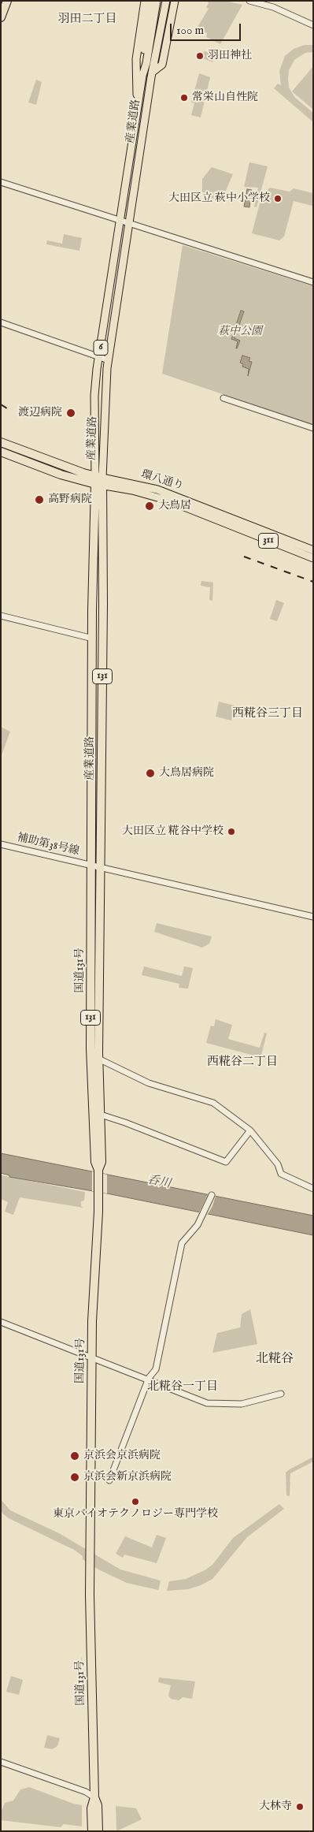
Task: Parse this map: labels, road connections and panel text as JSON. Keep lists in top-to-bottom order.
{
  "streets": {
    "highway": [
      "産業道路",
      "環八通り",
      "131",
      "国道131号"
    ],
    "main road": ["6", "311"],
    "street": ["補助第38号線"]
  },
  "crossings": [
    ["産業道路", "6"],
    ["産業道路", "環八通り"],
    ["産業道路", "補助第38号線"],
    ["産業道路", "国道131号"],
    ["補助第38号線", "国道131号"]
  ],
  "districts": [
    "羽田二丁目",
    "西糀谷三丁目",
    "西糀谷二丁目",
    "北糀谷",
    "北糀谷一丁目"
  ],
  "water": ["呑川"],
  "parks": ["萩中公園"],
  "places": [
    "羽田神社",
    "常栄山自性院",
    "大田区立 萩中小学校",
    "渡辺病院",
    "高野病院",
    "大鳥居",
    "大鳥居病院",
    "大田区立 糀谷中学校",
    "京浜会京浜病院",
    "京浜会新京浜病院",
    "東京バイオテクノロジー専門学校",
    "大林寺"
  ],
  "scale_bar": "100 m"
}
